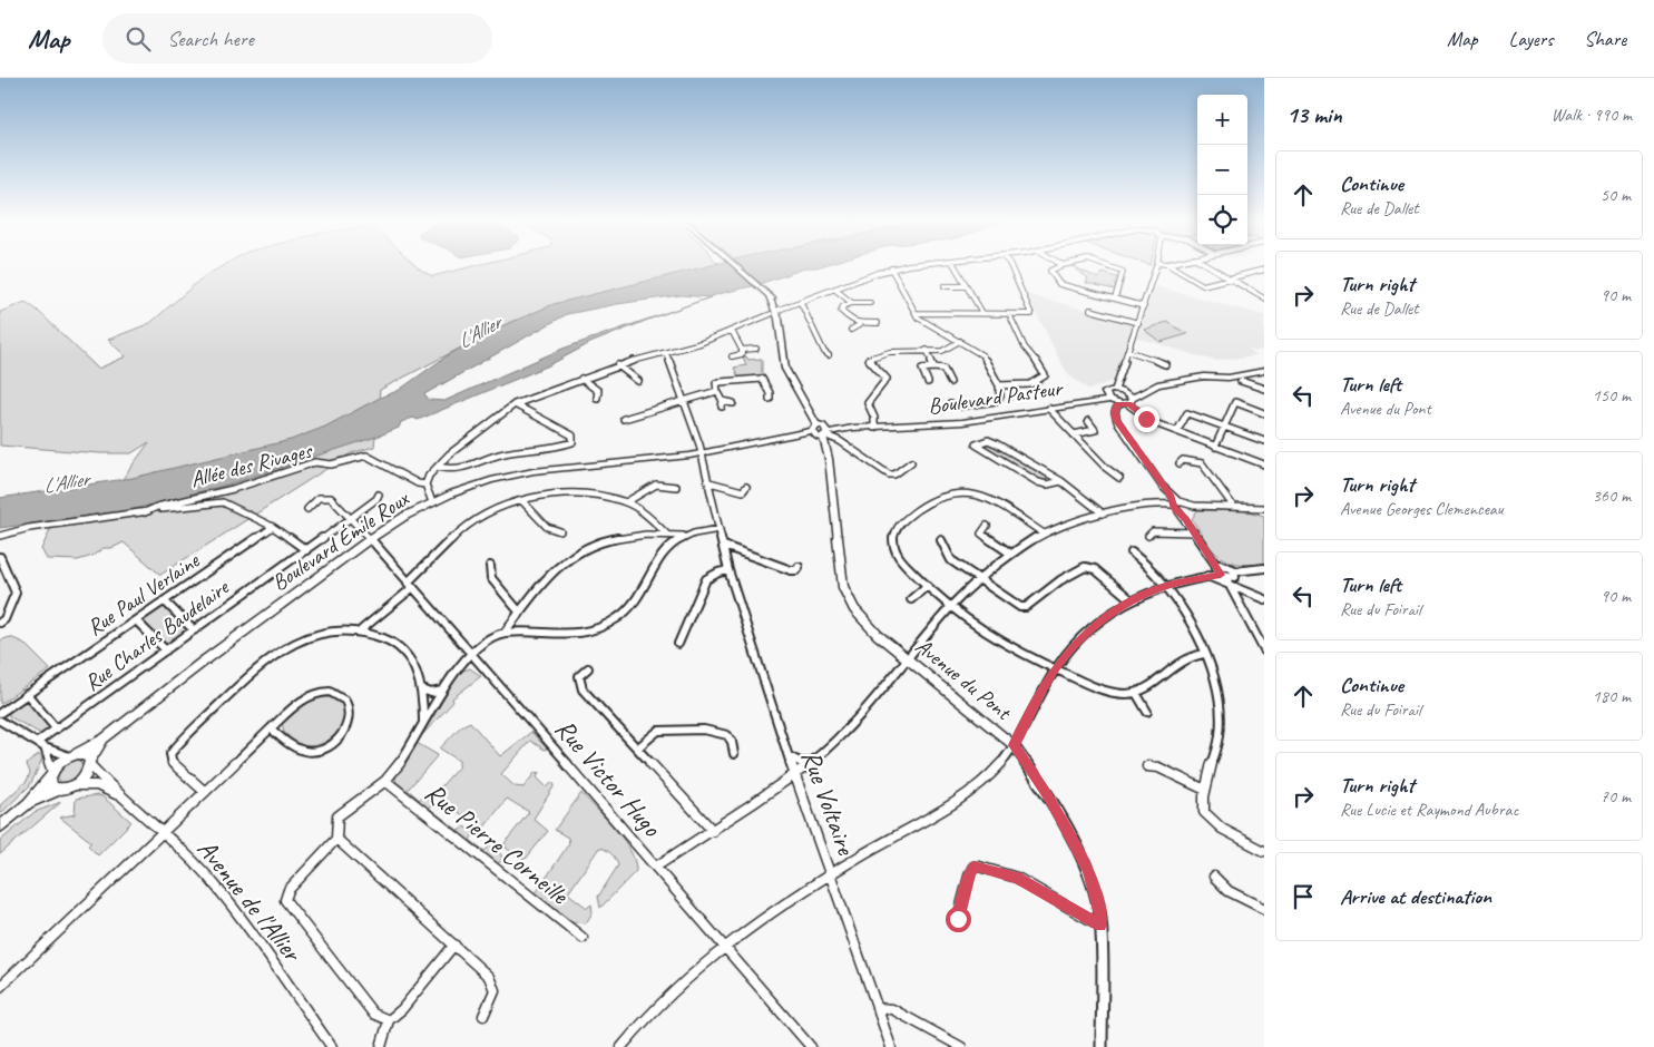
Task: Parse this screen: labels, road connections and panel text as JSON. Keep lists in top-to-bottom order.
{
  "streets": {
    "main road": ["Boulevard Pasteur", "Boulevard Émile Roux", "Avenue du Pont"],
    "street": [
      "Allée des Rivages",
      "Rue Paul Verlaine",
      "Rue Charles Baudelaire",
      "Rue Victor Hugo",
      "Rue Voltaire",
      "Rue Pierre Corneille",
      "Avenue de l'Allier"
    ]
  },
  "crossings": [
    ["Boulevard Pasteur", "Boulevard Émile Roux"],
    ["Boulevard Pasteur", "Avenue du Pont"],
    ["Allée des Rivages", "Rue Paul Verlaine"],
    ["Boulevard Émile Roux", "Avenue du Pont"],
    ["Boulevard Émile Roux", "Rue Victor Hugo"],
    ["Boulevard Émile Roux", "Rue Voltaire"],
    ["Boulevard Émile Roux", "Avenue de l'Allier"]
  ],
  "water": ["L'Allier"],
  "page": {
    "header": "Map",
    "search": "Search here",
    "nav": ["Map", "Layers", "Share"],
    "heading": ["13 min", "Walk · 990 m"],
    "map_buttons": ["+", "−"],
    "list": [
      ["Continue", "Rue de Dallet", "50 m"],
      ["Turn right", "Rue de Dallet", "90 m"],
      ["Turn left", "Avenue du Pont", "150 m"],
      ["Turn right", "Avenue Georges Clemenceau", "360 m"],
      ["Turn left", "Rue du Foirail", "90 m"],
      ["Continue", "Rue du Foirail", "180 m"],
      ["Turn right", "Rue Lucie et Raymond Aubrac", "70 m"],
      "Arrive at destination"
    ]
  }
}
